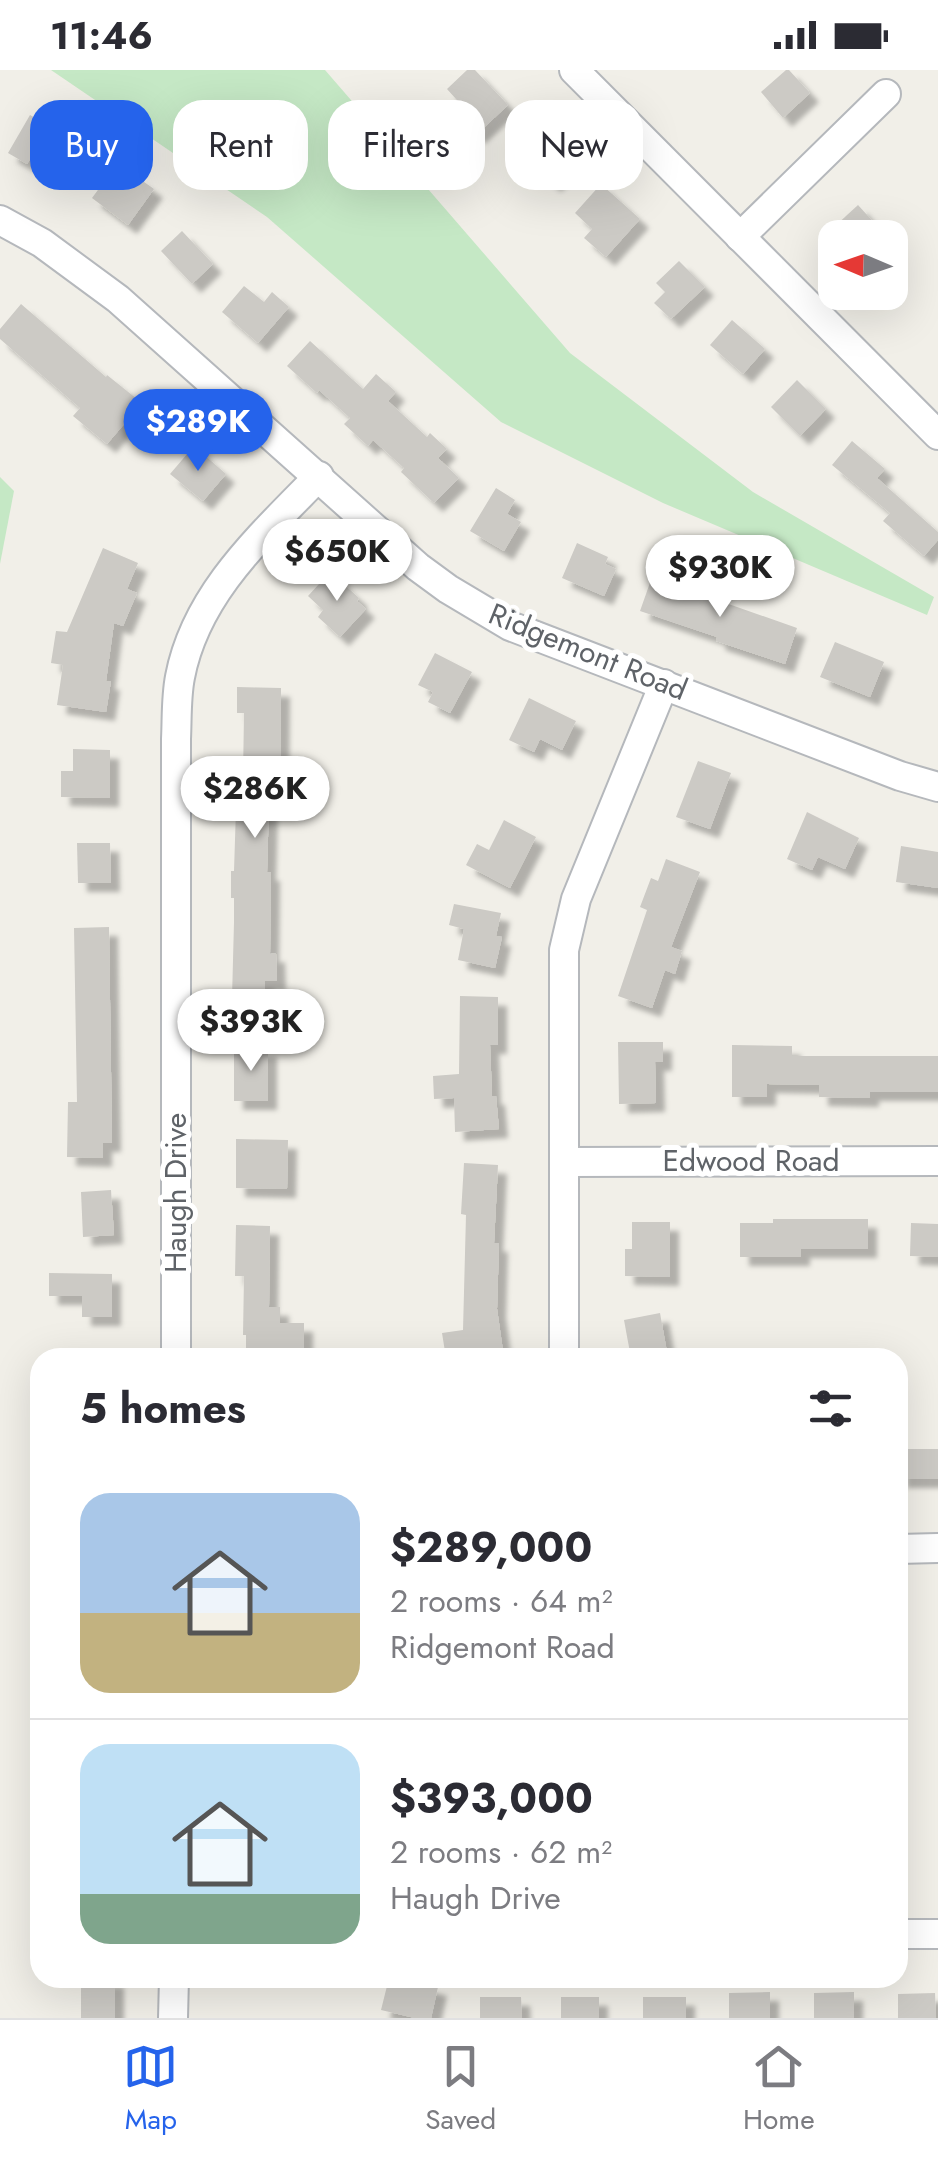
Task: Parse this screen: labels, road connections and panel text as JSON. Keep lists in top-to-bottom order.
{
  "streets": {
    "street": ["Ridgemont Road", "Edwood Road", "Haugh Drive"]
  },
  "crossings": [
    ["Ridgemont Road", "Haugh Drive"]
  ],
  "north": "left",
  "page": {
    "status": "11:46",
    "chip": [
      "Buy",
      "Rent",
      "Filters",
      "New"
    ],
    "price": [
      "$289K",
      "$650K",
      "$930K",
      "$286K",
      "$393K"
    ],
    "heading": "5 homes",
    "list": [
      {
        "name": "$289,000",
        "note": "2 rooms · 64 m² · Ridgemont Road"
      },
      {
        "name": "$393,000",
        "note": "2 rooms · 62 m² · Haugh Drive"
      }
    ],
    "tabs": ["Map", "Saved", "Home"]
  }
}
